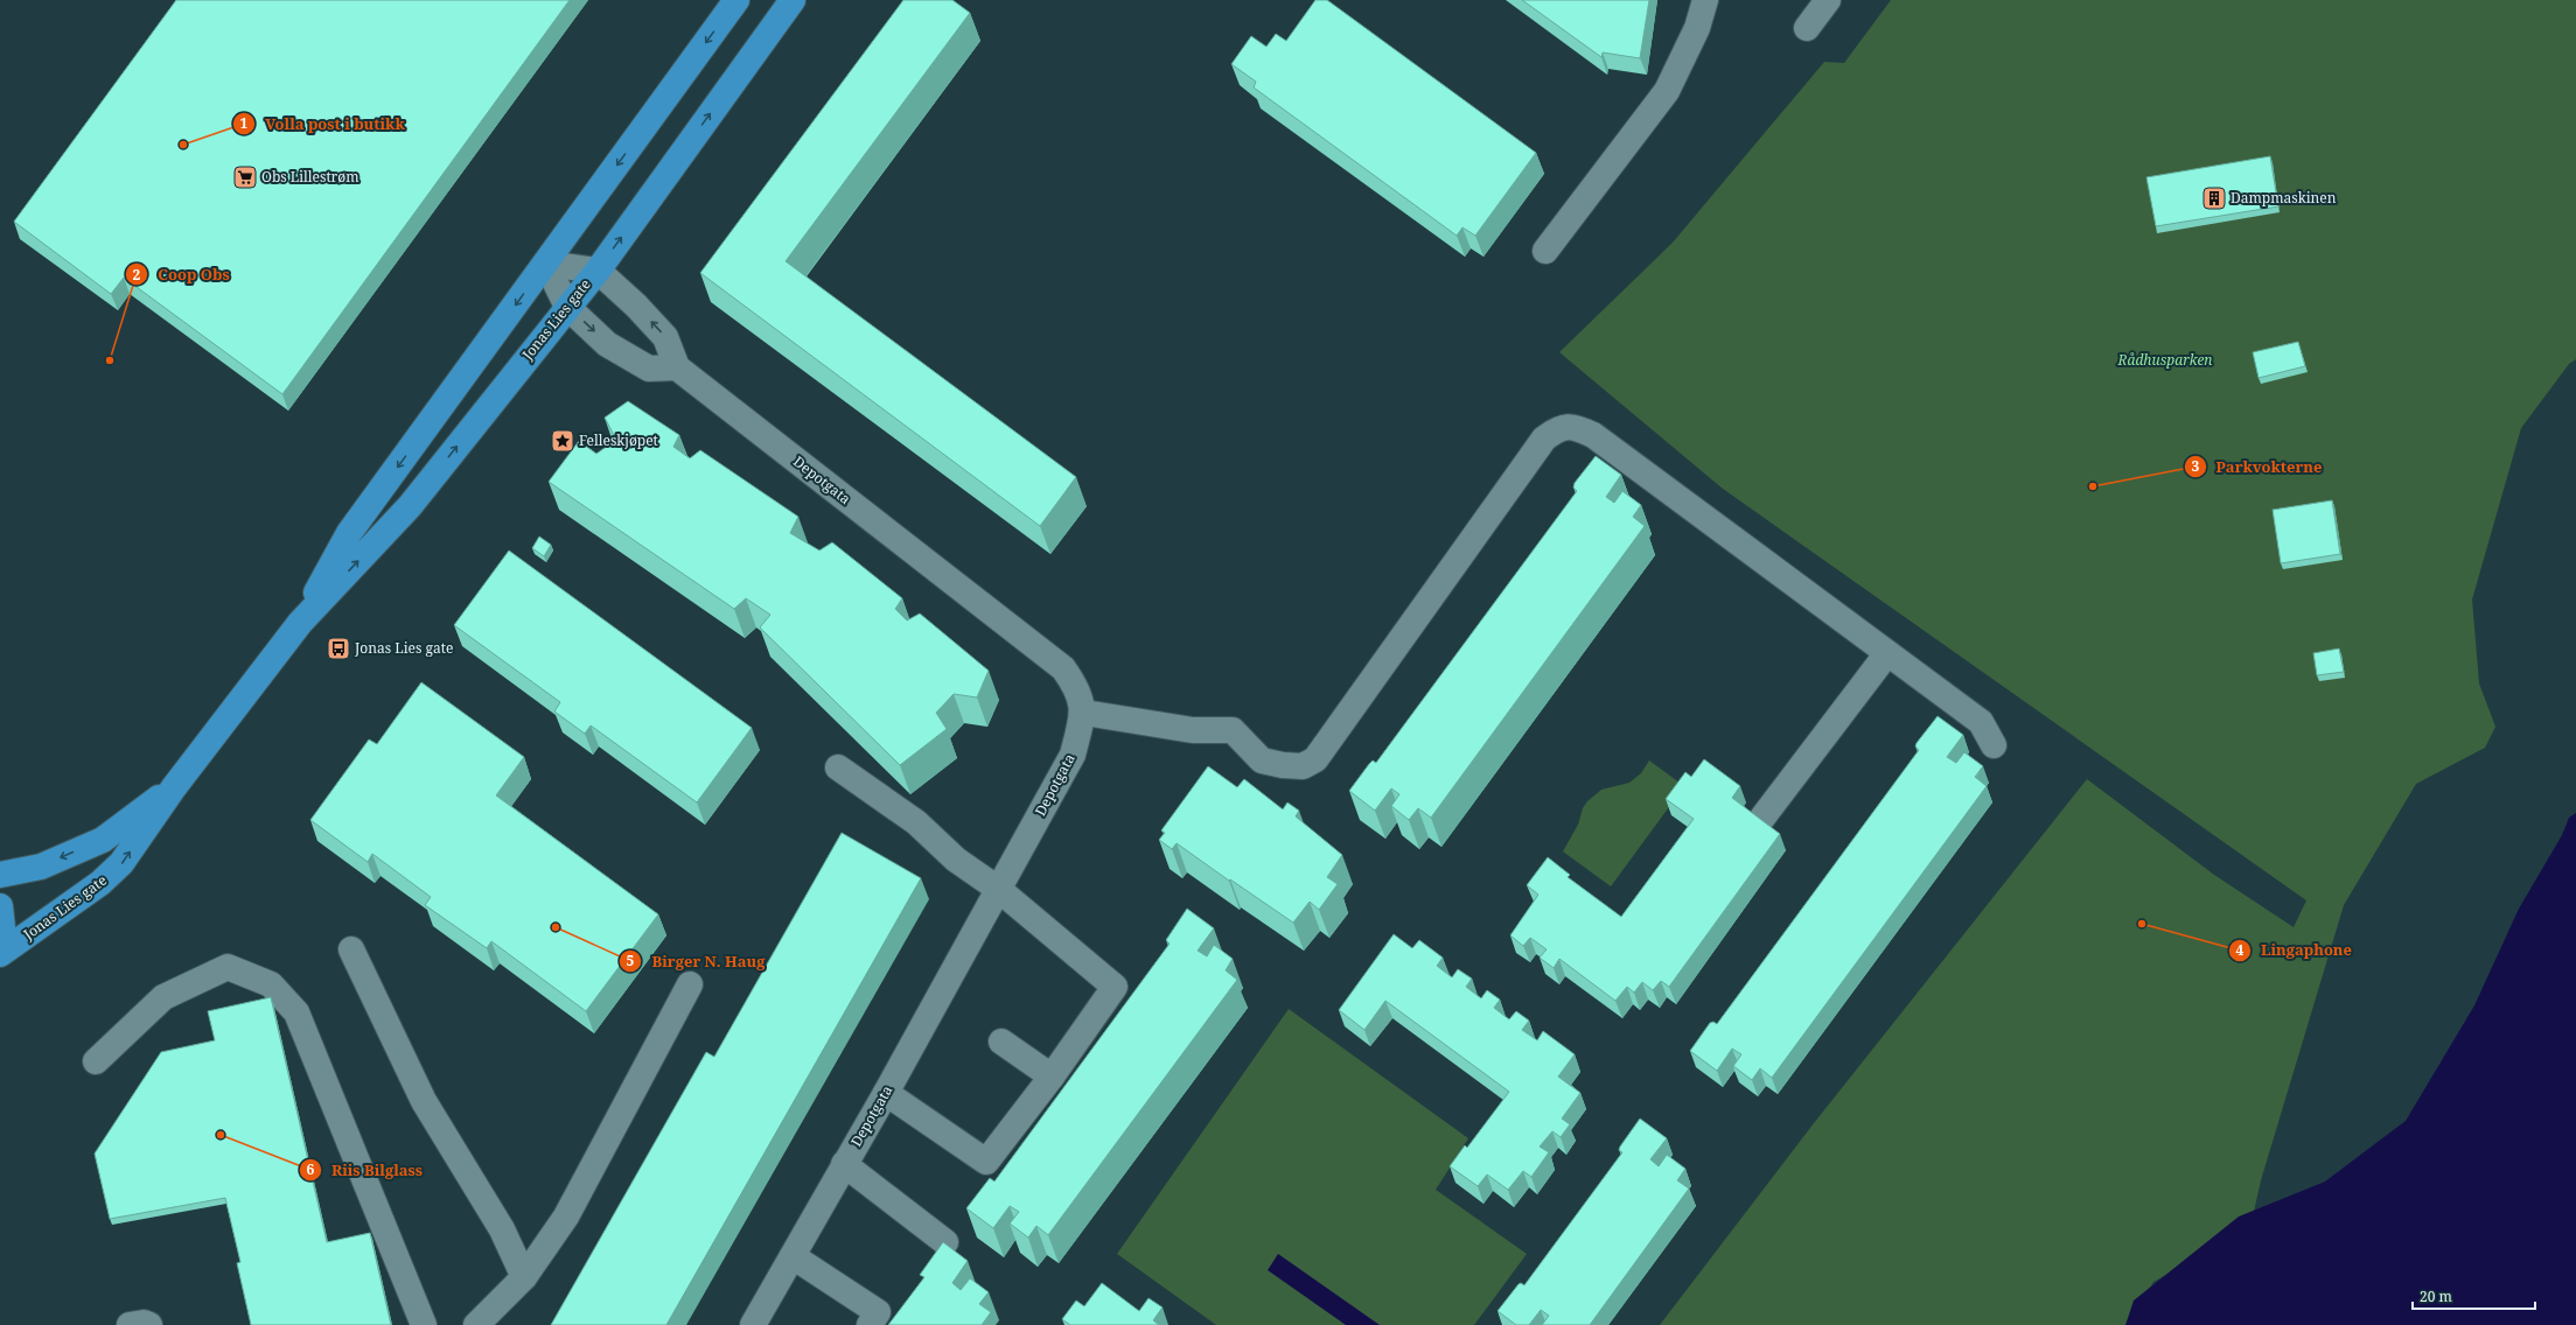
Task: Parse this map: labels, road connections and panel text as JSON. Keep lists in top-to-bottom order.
{
  "streets": {
    "main road": ["Jonas Lies gate"],
    "street": ["Depotgata"]
  },
  "parks": ["Rådhusparken"],
  "places": {
    "other": [
      "Volla post i butikk",
      "Coop Obs",
      "Parkvokterne",
      "Lingaphone",
      "Birger N. Haug",
      "Riis Bilglass"
    ],
    "supermarket": ["Obs Lillestrøm"],
    "building": ["Dampmaskinen"],
    "place": ["Felleskjøpet"],
    "bus stop": ["Jonas Lies gate"]
  },
  "scale_bar": "20 m"
}
